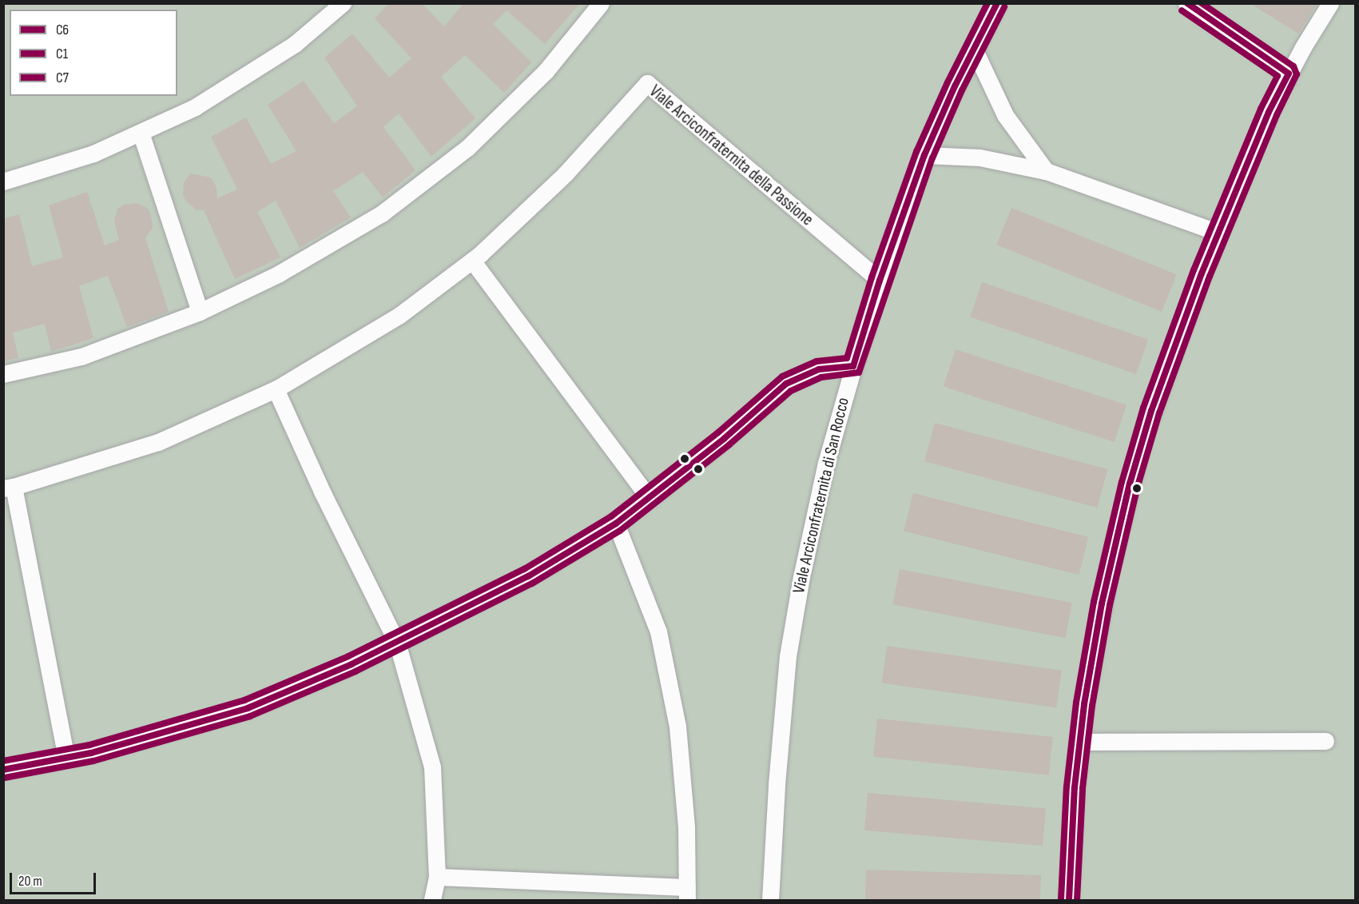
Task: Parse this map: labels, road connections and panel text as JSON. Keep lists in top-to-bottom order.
{
  "streets": {
    "lane": ["Viale Arciconfraternita della Passione", "Viale Arciconfraternita di San Rocco"]
  },
  "crossings": [
    ["Viale Arciconfraternita della Passione", "Viale Arciconfraternita di San Rocco"]
  ],
  "lines": ["transit line C6", "transit line C1", "transit line C7"],
  "legend": ["C6", "C1", "C7"],
  "scale_bar": "20 m"
}
